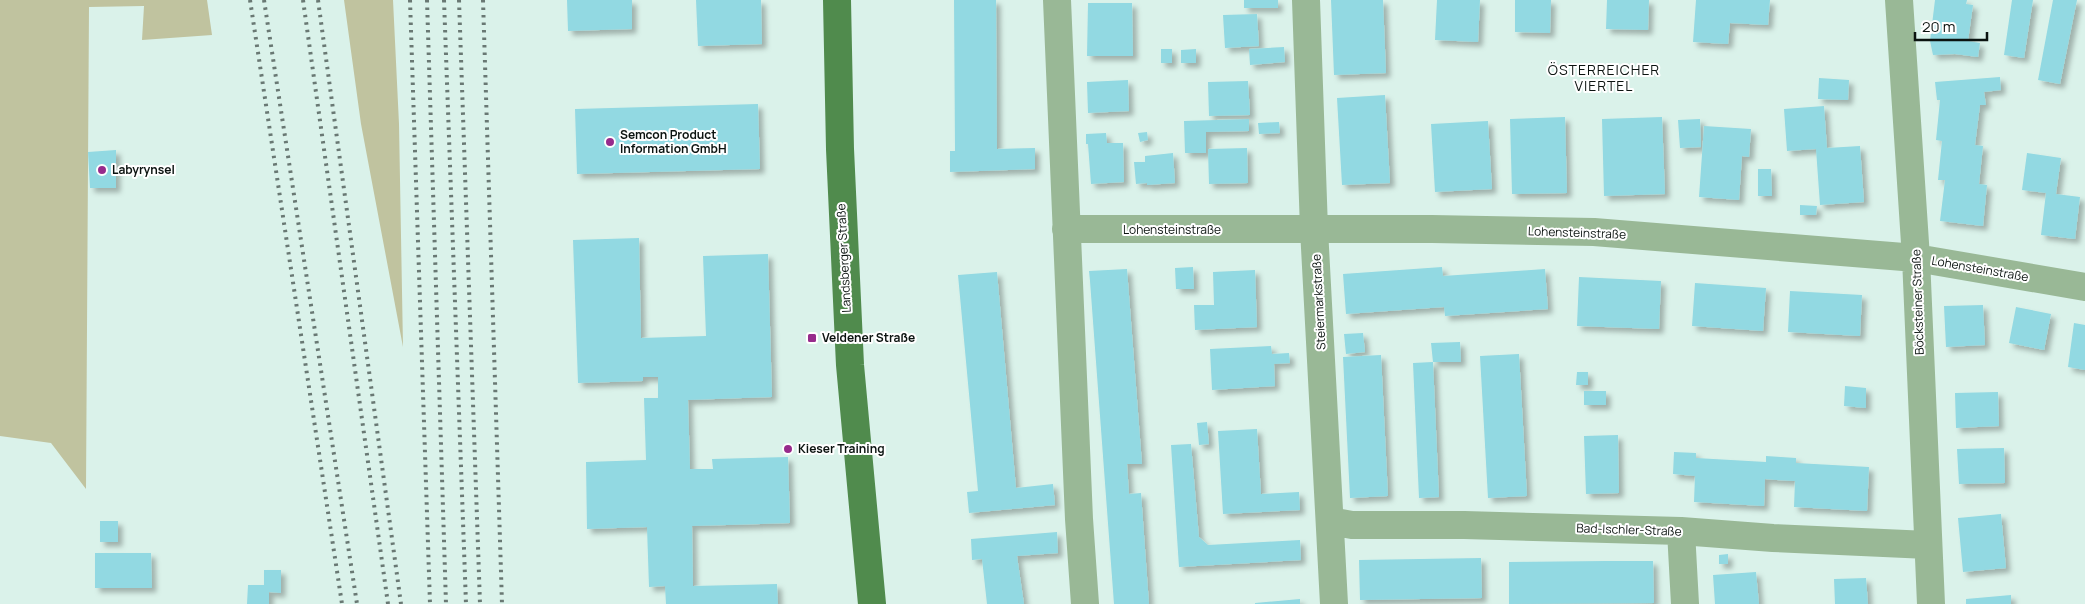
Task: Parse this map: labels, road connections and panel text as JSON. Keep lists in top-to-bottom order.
{
  "streets": {
    "main road": ["Landsberger Straße"],
    "street": [
      "Lohensteinstraße",
      "Steiermarkstraße",
      "Böcksteiner Straße",
      "Bad-Ischler-Straße"
    ]
  },
  "crossings": [
    ["Lohensteinstraße", "Steiermarkstraße"],
    ["Lohensteinstraße", "Böcksteiner Straße"],
    ["Steiermarkstraße", "Bad-Ischler-Straße"],
    ["Böcksteiner Straße", "Bad-Ischler-Straße"]
  ],
  "districts": ["ÖSTERREICHER VIERTEL"],
  "places": {
    "other": ["Semcon Product Information GmbH", "Labyrynsel", "Kieser Training"],
    "transit": ["Veldener Straße"]
  },
  "scale_bar": "20 m"
}
